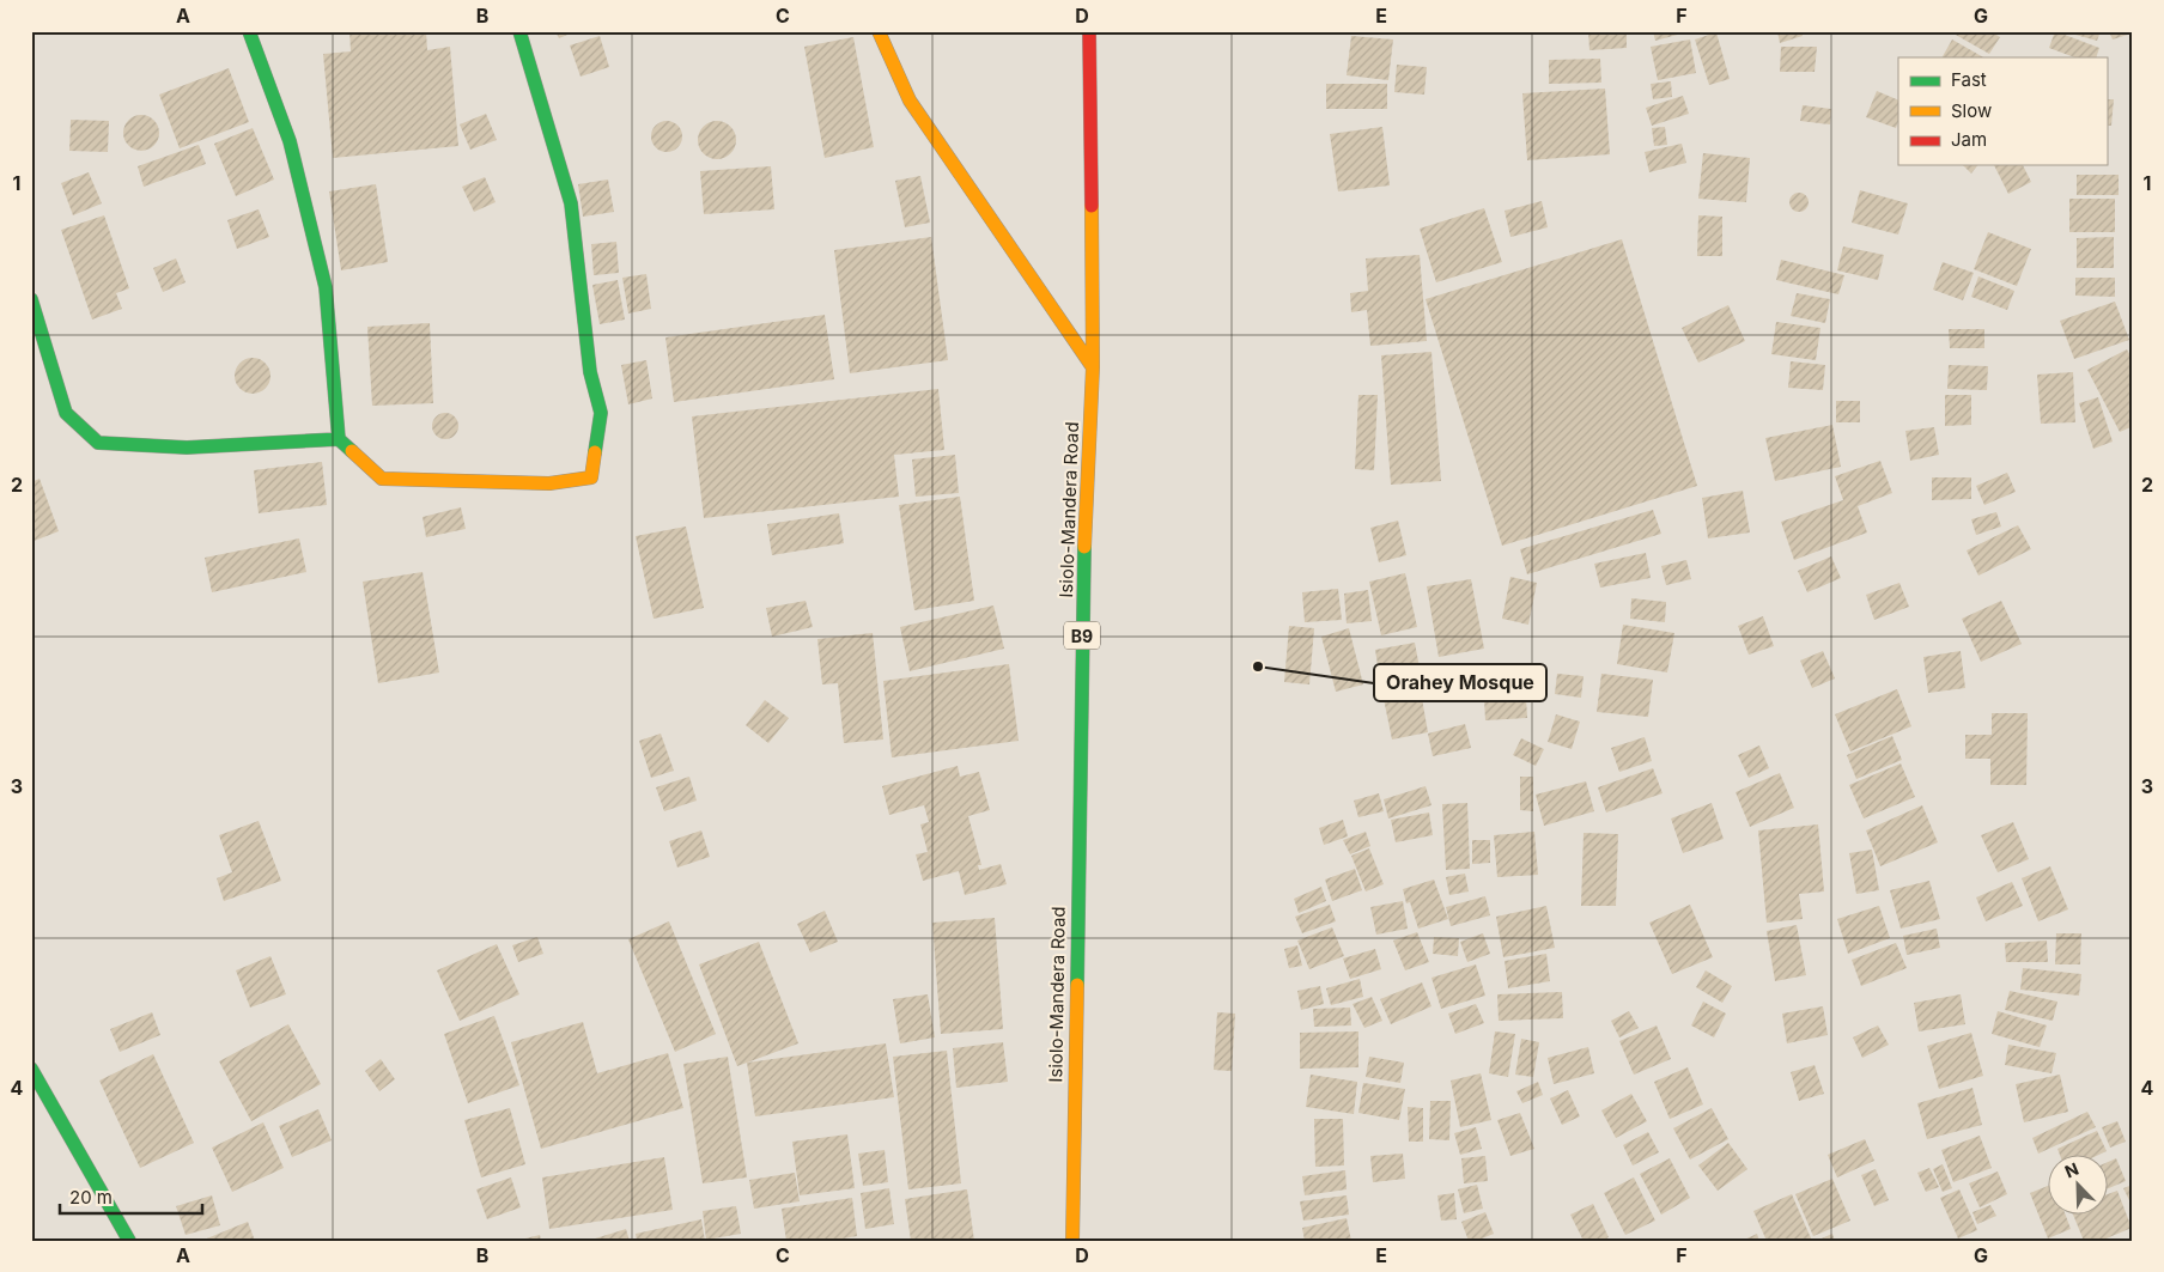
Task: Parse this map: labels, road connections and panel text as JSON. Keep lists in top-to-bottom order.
{
  "streets": {
    "main road": ["Isiolo-Mandera Road", "B9"]
  },
  "places": ["Orahey Mosque"],
  "legend": ["Fast", "Slow", "Jam"],
  "scale_bar": "20 m",
  "north": "top left",
  "grid": {
    "columns": [
      "A",
      "B",
      "C",
      "D",
      "E",
      "F",
      "G"
    ],
    "rows": [
      "1",
      "2",
      "3",
      "4"
    ]
  }
}
